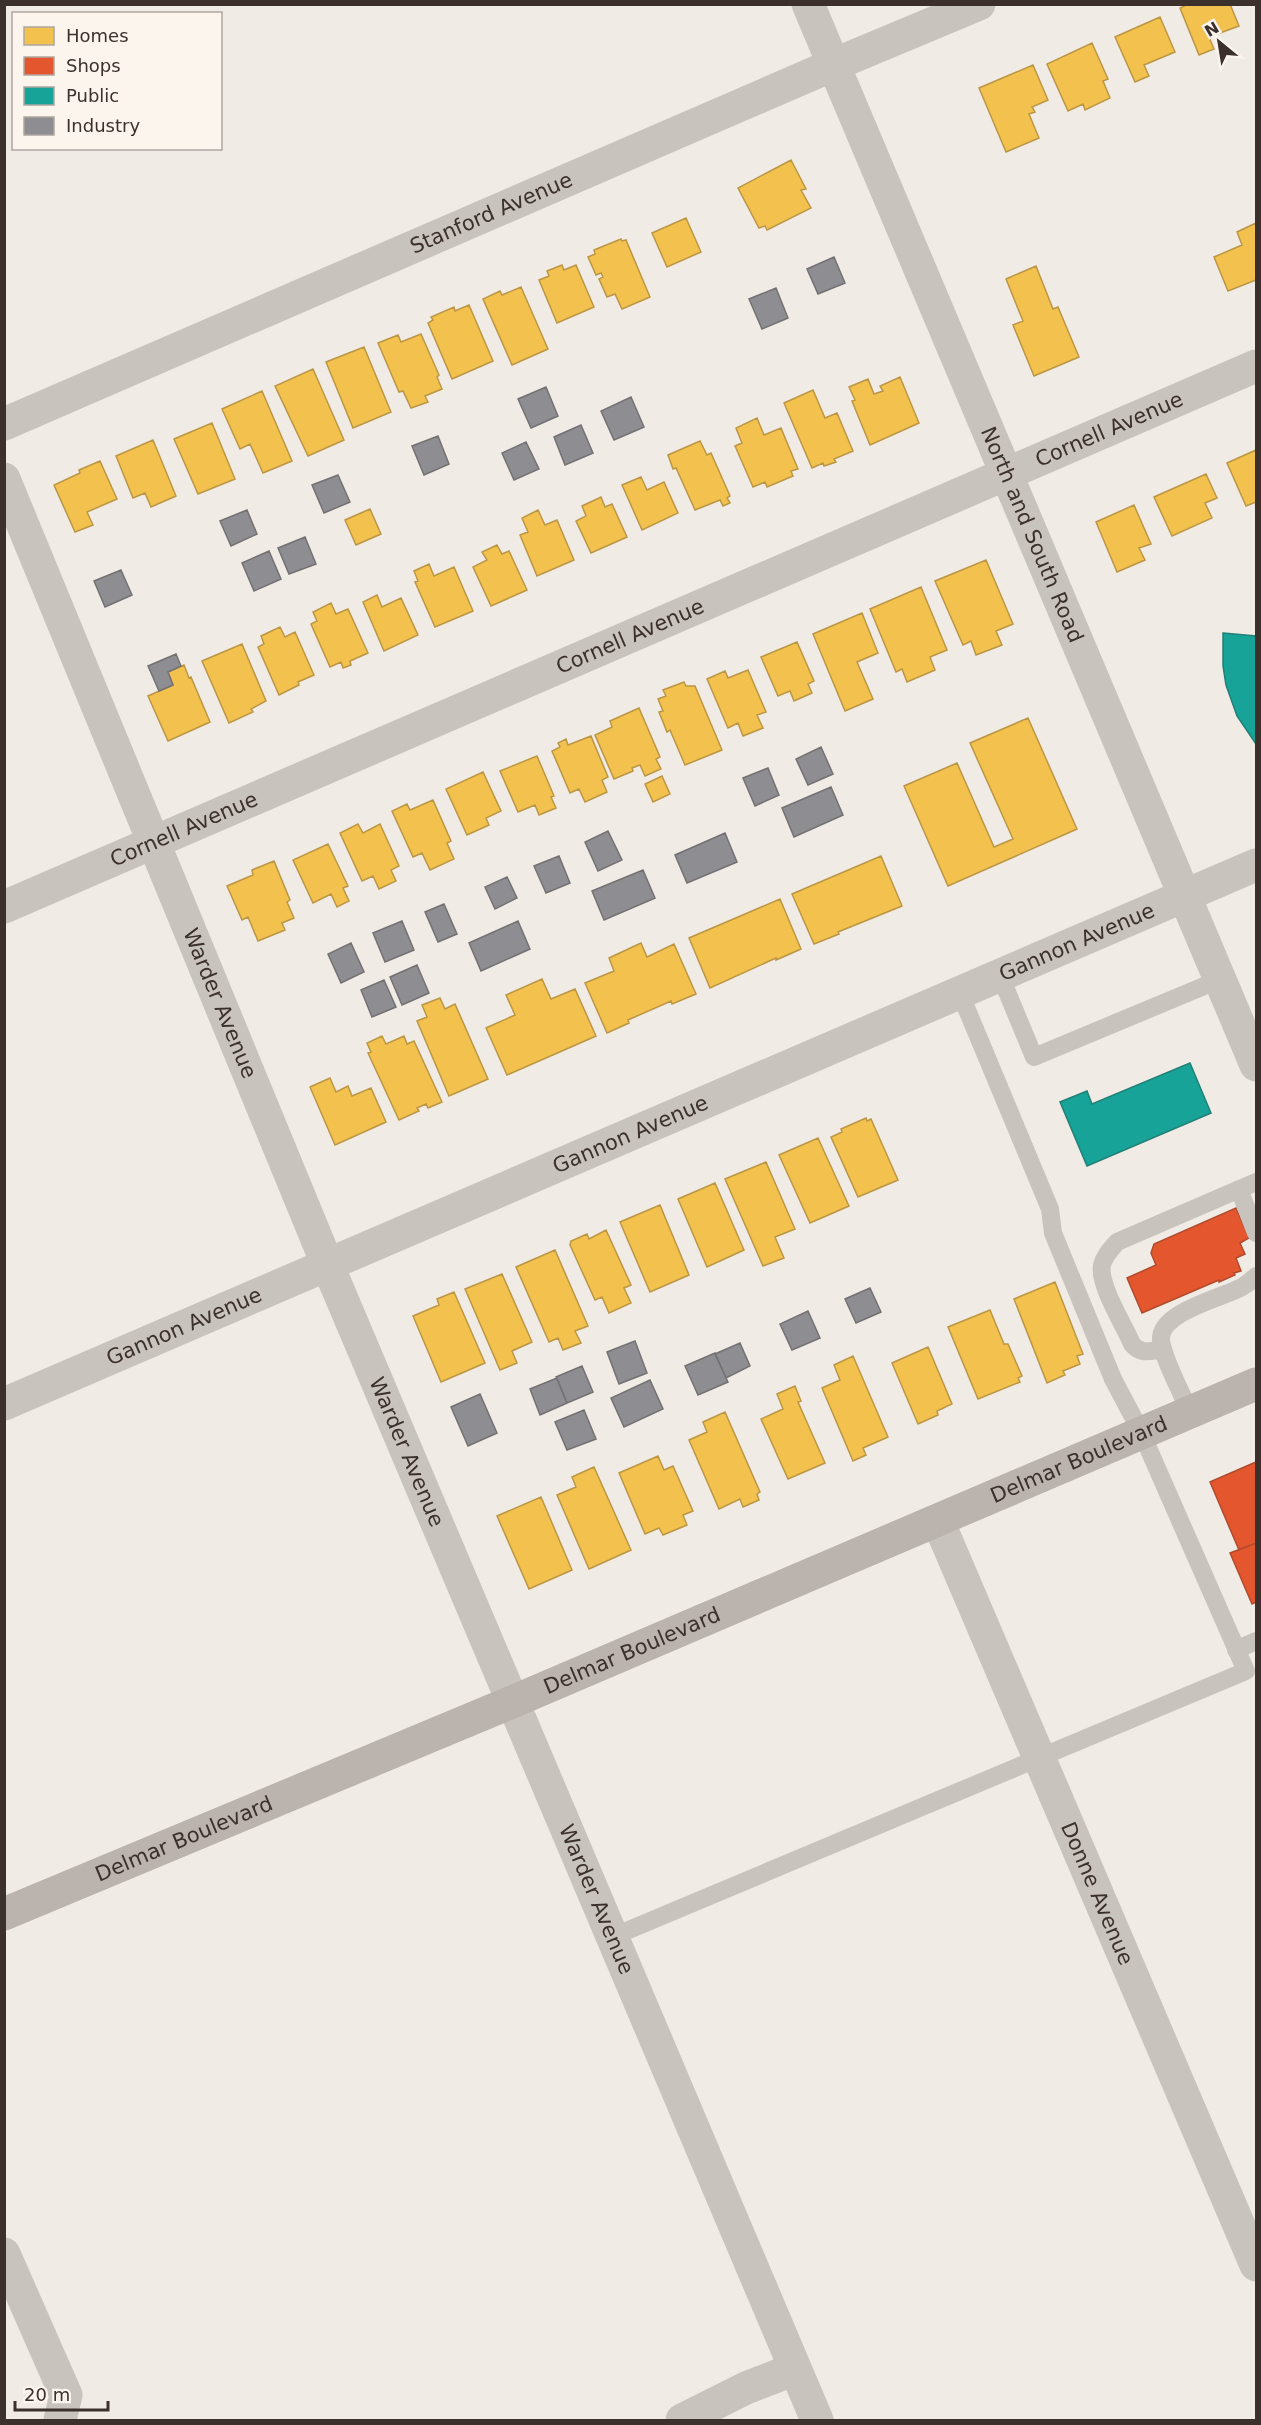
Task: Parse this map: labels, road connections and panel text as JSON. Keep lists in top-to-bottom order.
{
  "streets": {
    "main road": ["Delmar Boulevard"],
    "street": [
      "Stanford Avenue",
      "Cornell Avenue",
      "North and South Road",
      "Gannon Avenue",
      "Warder Avenue",
      "Donne Avenue"
    ]
  },
  "crossings": [
    ["Stanford Avenue", "North and South Road"],
    ["Cornell Avenue", "North and South Road"],
    ["Cornell Avenue", "Warder Avenue"],
    ["North and South Road", "Gannon Avenue"],
    ["Gannon Avenue", "Warder Avenue"],
    ["Warder Avenue", "Delmar Boulevard"],
    ["Delmar Boulevard", "Donne Avenue"]
  ],
  "legend": [
    "Homes",
    "Shops",
    "Public",
    "Industry"
  ],
  "scale_bar": "20 m",
  "north": "top left"
}
